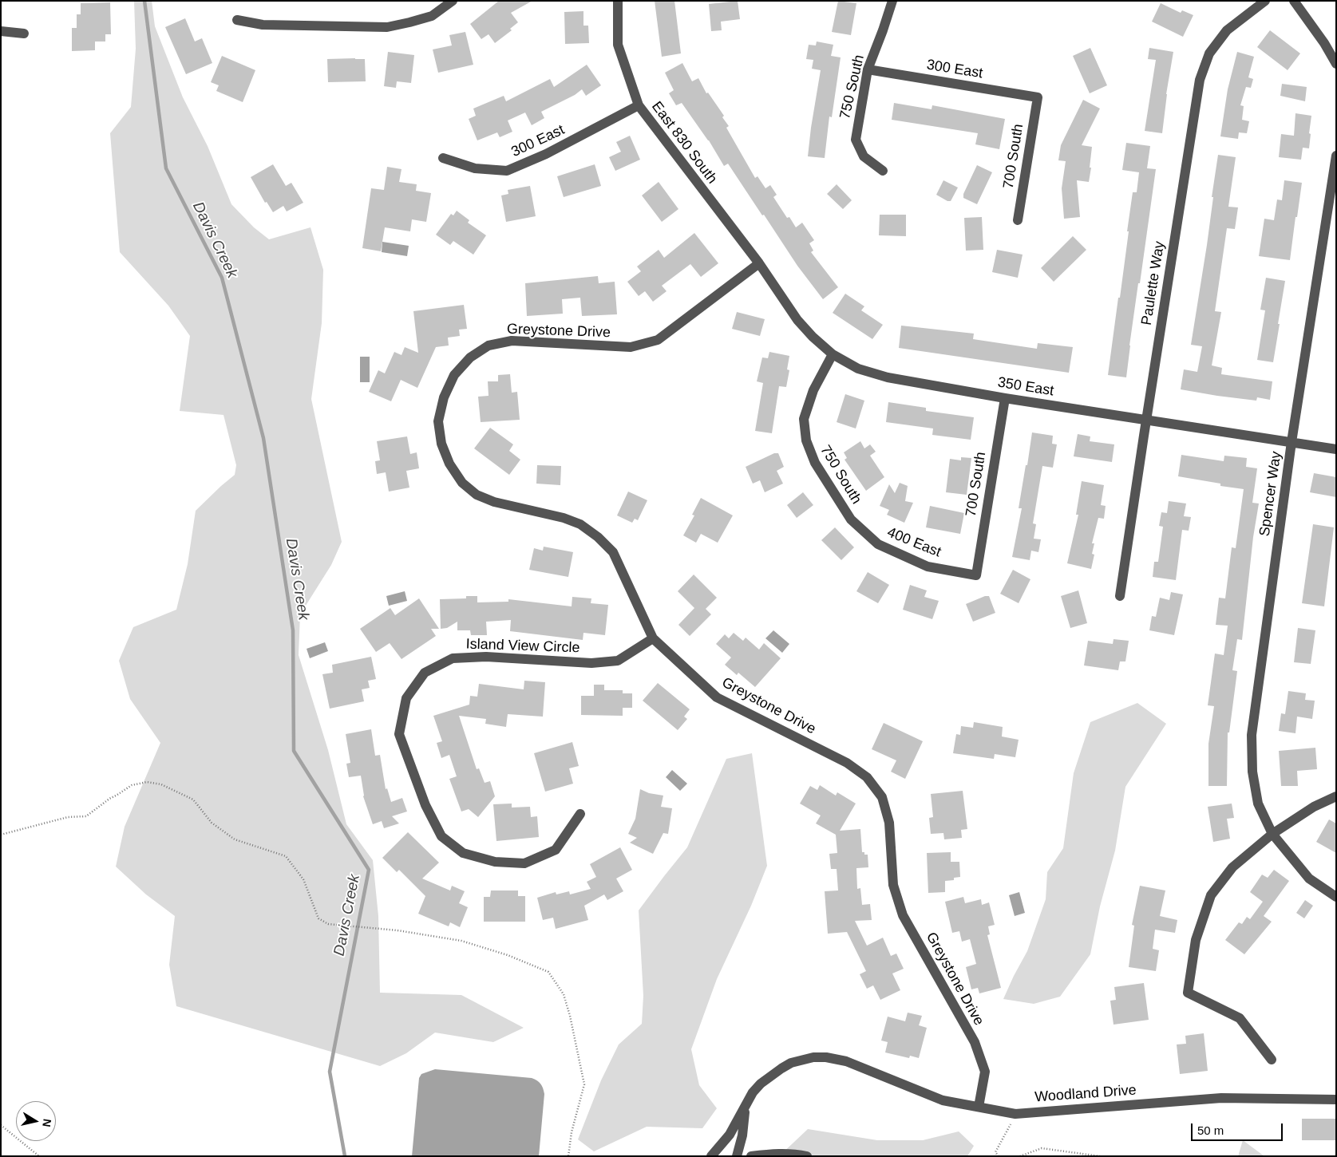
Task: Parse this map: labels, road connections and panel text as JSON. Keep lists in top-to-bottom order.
{
  "streets": {
    "street": [
      "300 East",
      "750 South",
      "East 830 South",
      "700 South",
      "Paulette Way",
      "Greystone Drive",
      "350 East",
      "Spencer Way",
      "400 East",
      "Island View Circle",
      "Woodland Drive"
    ]
  },
  "crossings": [
    ["300 East", "750 South"],
    ["300 East", "East 830 South"],
    ["300 East", "700 South"],
    ["750 South", "350 East"],
    ["750 South", "400 East"],
    ["East 830 South", "Greystone Drive"],
    ["East 830 South", "350 East"],
    ["700 South", "350 East"],
    ["700 South", "400 East"],
    ["Paulette Way", "350 East"],
    ["Greystone Drive", "350 East"],
    ["Greystone Drive", "Island View Circle"],
    ["Greystone Drive", "Woodland Drive"],
    ["350 East", "Spencer Way"]
  ],
  "water": ["Davis Creek"],
  "scale_bar": "50 m",
  "north": "right"
}
